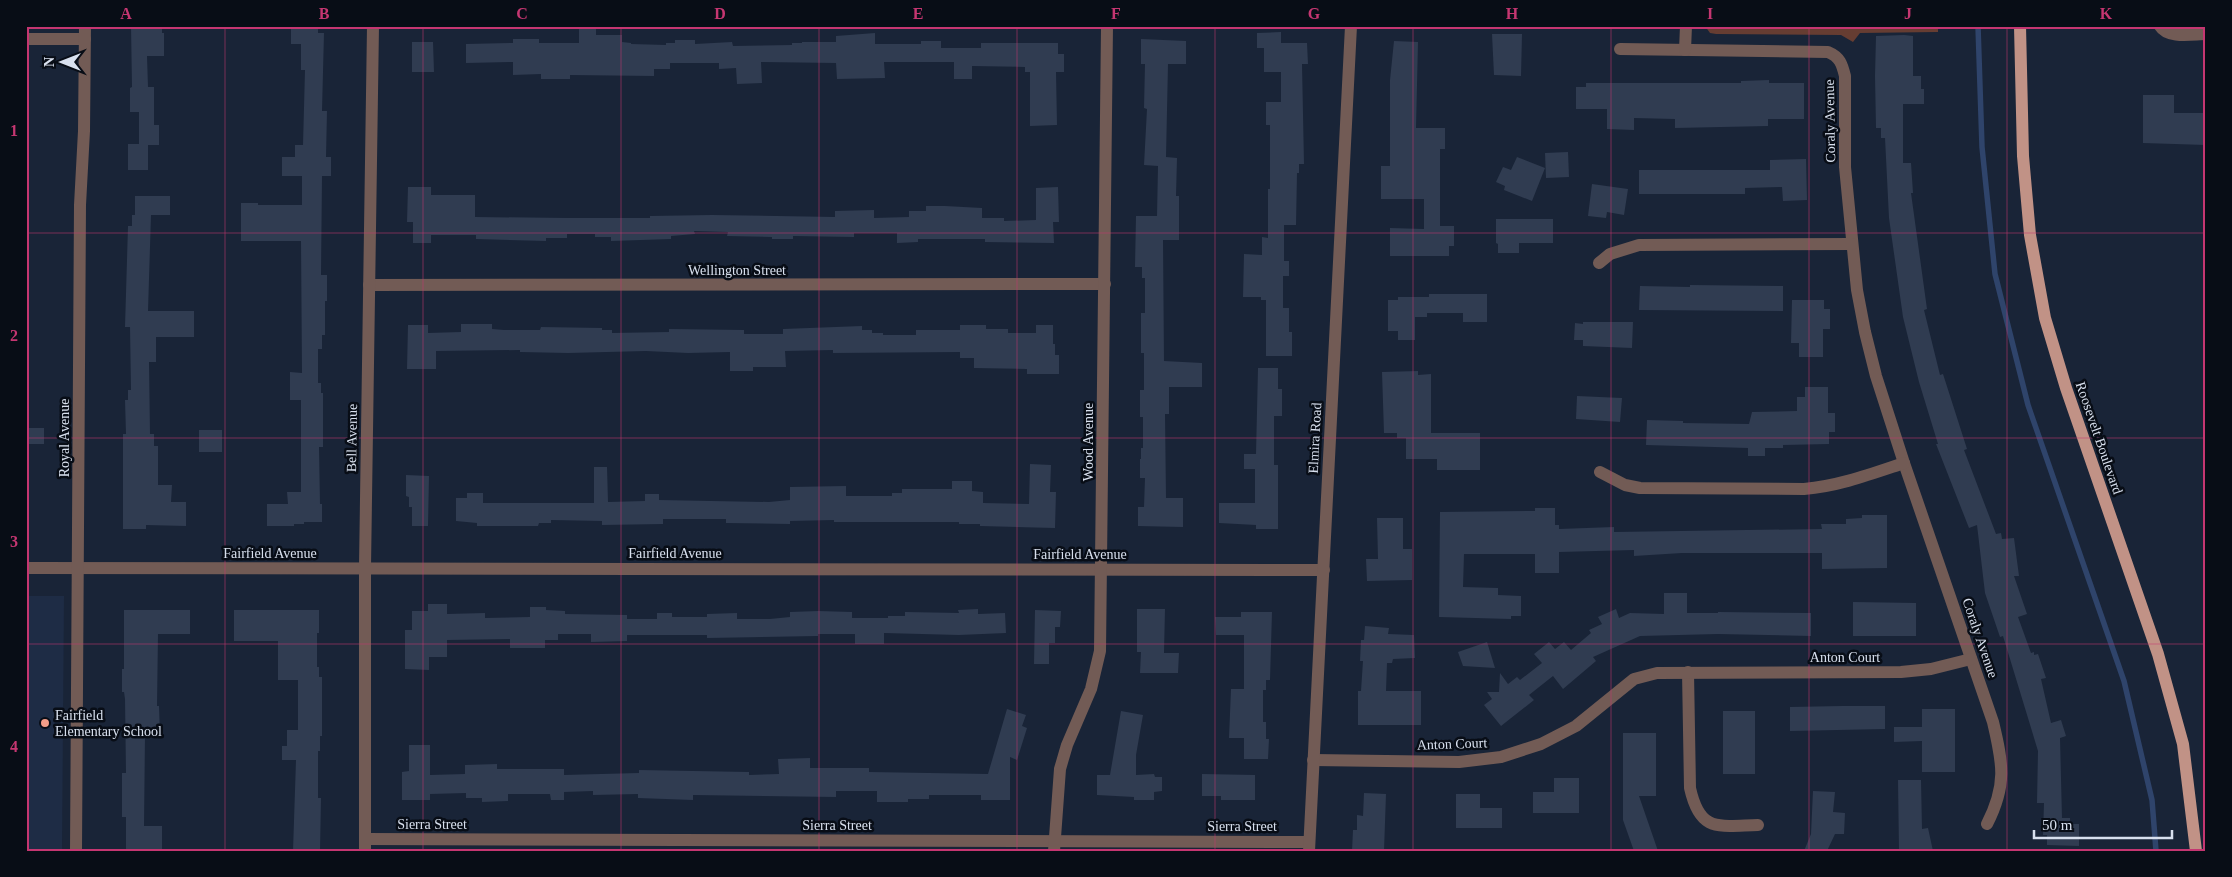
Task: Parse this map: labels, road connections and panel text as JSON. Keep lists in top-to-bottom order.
{
  "streets": {
    "main road": ["Roosevelt Boulevard"],
    "street": [
      "Coraly Avenue",
      "Wellington Street",
      "Royal Avenue",
      "Bell Avenue",
      "Elmira Road",
      "Wood Avenue",
      "Fairfield Avenue",
      "Anton Court",
      "Sierra Street"
    ]
  },
  "crossings": [
    ["Coraly Avenue", "Anton Court"],
    ["Wellington Street", "Bell Avenue"],
    ["Wellington Street", "Wood Avenue"],
    ["Royal Avenue", "Fairfield Avenue"],
    ["Bell Avenue", "Fairfield Avenue"],
    ["Bell Avenue", "Sierra Street"],
    ["Elmira Road", "Fairfield Avenue"],
    ["Elmira Road", "Anton Court"],
    ["Elmira Road", "Sierra Street"],
    ["Wood Avenue", "Fairfield Avenue"],
    ["Wood Avenue", "Sierra Street"]
  ],
  "places": ["Fairfield Elementary School"],
  "scale_bar": "50 m",
  "north": "left",
  "grid": {
    "columns": [
      "A",
      "B",
      "C",
      "D",
      "E",
      "F",
      "G",
      "H",
      "I",
      "J",
      "K"
    ],
    "rows": [
      "1",
      "2",
      "3",
      "4"
    ]
  }
}
